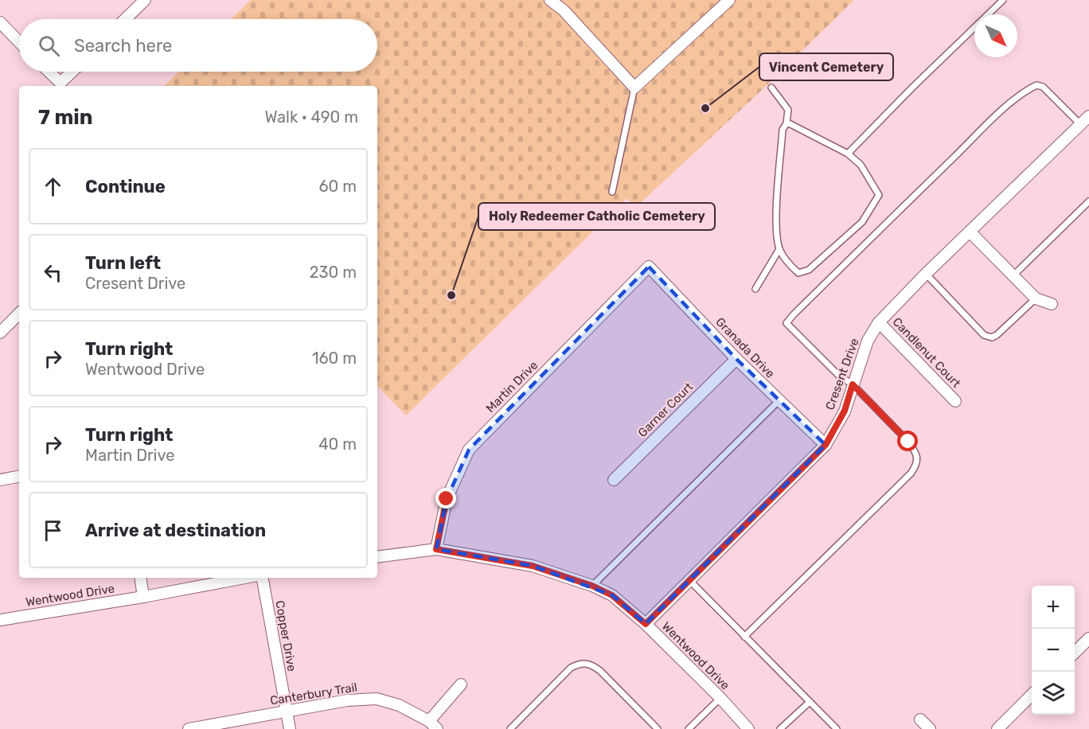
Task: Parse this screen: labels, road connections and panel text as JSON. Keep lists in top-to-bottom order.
{
  "streets": {
    "street": [
      "Granada Drive",
      "Candlenut Court",
      "Cresent Drive",
      "Martin Drive",
      "Garner Court",
      "Wentwood Drive",
      "Copper Drive",
      "Canterbury Trail"
    ]
  },
  "crossings": [
    ["Granada Drive", "Cresent Drive"],
    ["Granada Drive", "Martin Drive"],
    ["Granada Drive", "Garner Court"],
    ["Candlenut Court", "Cresent Drive"],
    ["Cresent Drive", "Wentwood Drive"],
    ["Martin Drive", "Wentwood Drive"],
    ["Copper Drive", "Canterbury Trail"]
  ],
  "places": ["Vincent Cemetery", "Holy Redeemer Catholic Cemetery"],
  "north": "bottom right",
  "page": {
    "search": "Search here",
    "heading": ["7 min", "Walk · 490 m"],
    "list": [
      ["Continue", "60 m"],
      ["Turn left", "Cresent Drive", "230 m"],
      ["Turn right", "Wentwood Drive", "160 m"],
      ["Turn right", "Martin Drive", "40 m"],
      "Arrive at destination"
    ],
    "map_buttons": ["+", "−"]
  }
}
